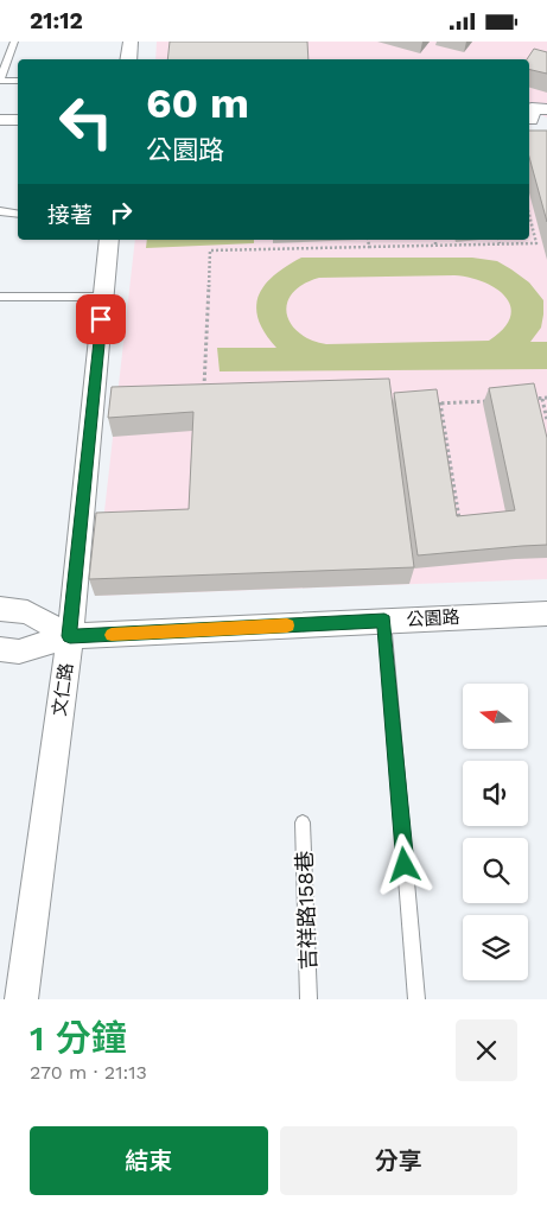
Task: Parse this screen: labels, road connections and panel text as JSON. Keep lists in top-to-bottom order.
{
  "streets": {
    "street": ["公園路", "文仁路"],
    "lane": ["吉祥路158巷"]
  },
  "crossings": [
    ["公園路", "文仁路"]
  ],
  "north": "left",
  "page": {
    "status": "21:12",
    "turn": ["60 m", "公園路"],
    "then": "接著",
    "heading": ["1 分鐘", "270 m · 21:13"],
    "buttons": ["結束", "分享"]
  }
}
